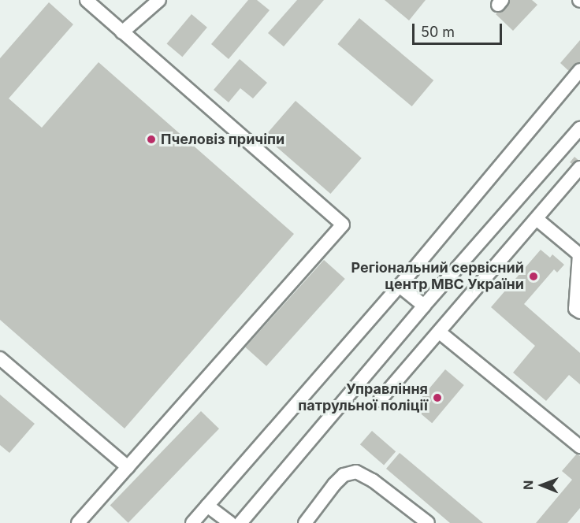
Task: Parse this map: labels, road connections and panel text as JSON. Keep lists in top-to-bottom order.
{
  "places": ["Пчеловіз причіпи", "Регіональний сервісний центр МВС України", "Управління патрульної поліції"],
  "scale_bar": "50 m",
  "north": "left"
}
